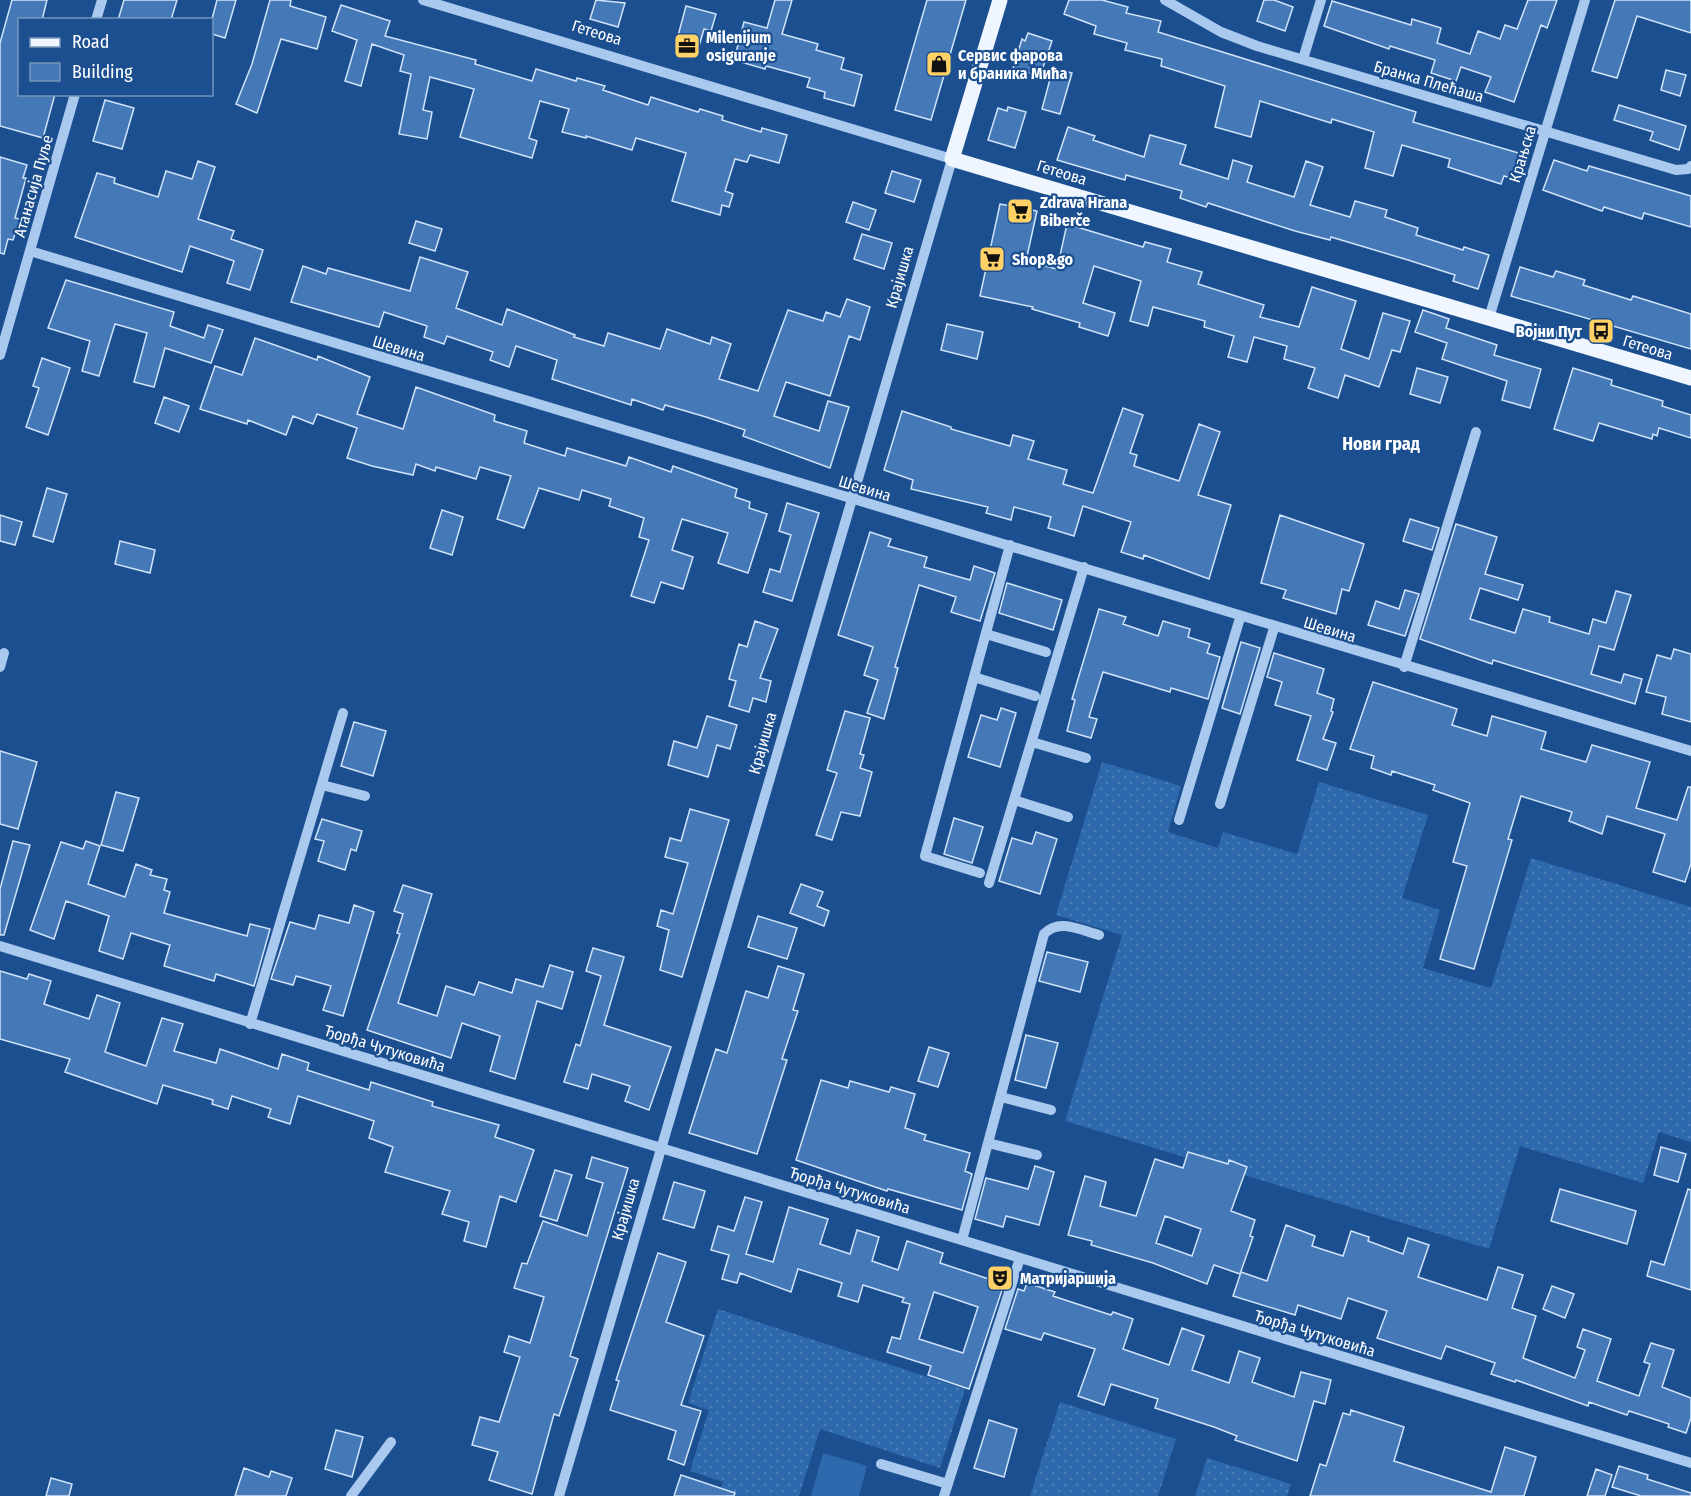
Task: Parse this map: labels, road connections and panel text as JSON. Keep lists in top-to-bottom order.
{
  "streets": {
    "main road": ["Гетеова", "Крајишка"],
    "street": [
      "Бранка Плећаша",
      "Крањска",
      "Атанасија Пуље",
      "Шевина",
      "Ђорђа Чутуковића"
    ]
  },
  "crossings": [
    ["Гетеова", "Крањска"],
    ["Гетеова", "Крајишка"],
    ["Бранка Плећаша", "Крањска"],
    ["Атанасија Пуље", "Шевина"],
    ["Крајишка", "Шевина"],
    ["Крајишка", "Ђорђа Чутуковића"]
  ],
  "districts": ["Нови град"],
  "places": {
    "office": ["Milenijum osiguranje"],
    "shop": ["Сервис фарова и браника Мића"],
    "supermarket": ["Zdrava Hrana Biberče", "Shop&go"],
    "bus stop": ["Војни Пут"],
    "theatre": ["Матријаршија"]
  },
  "legend": ["Road", "Building"]
}
